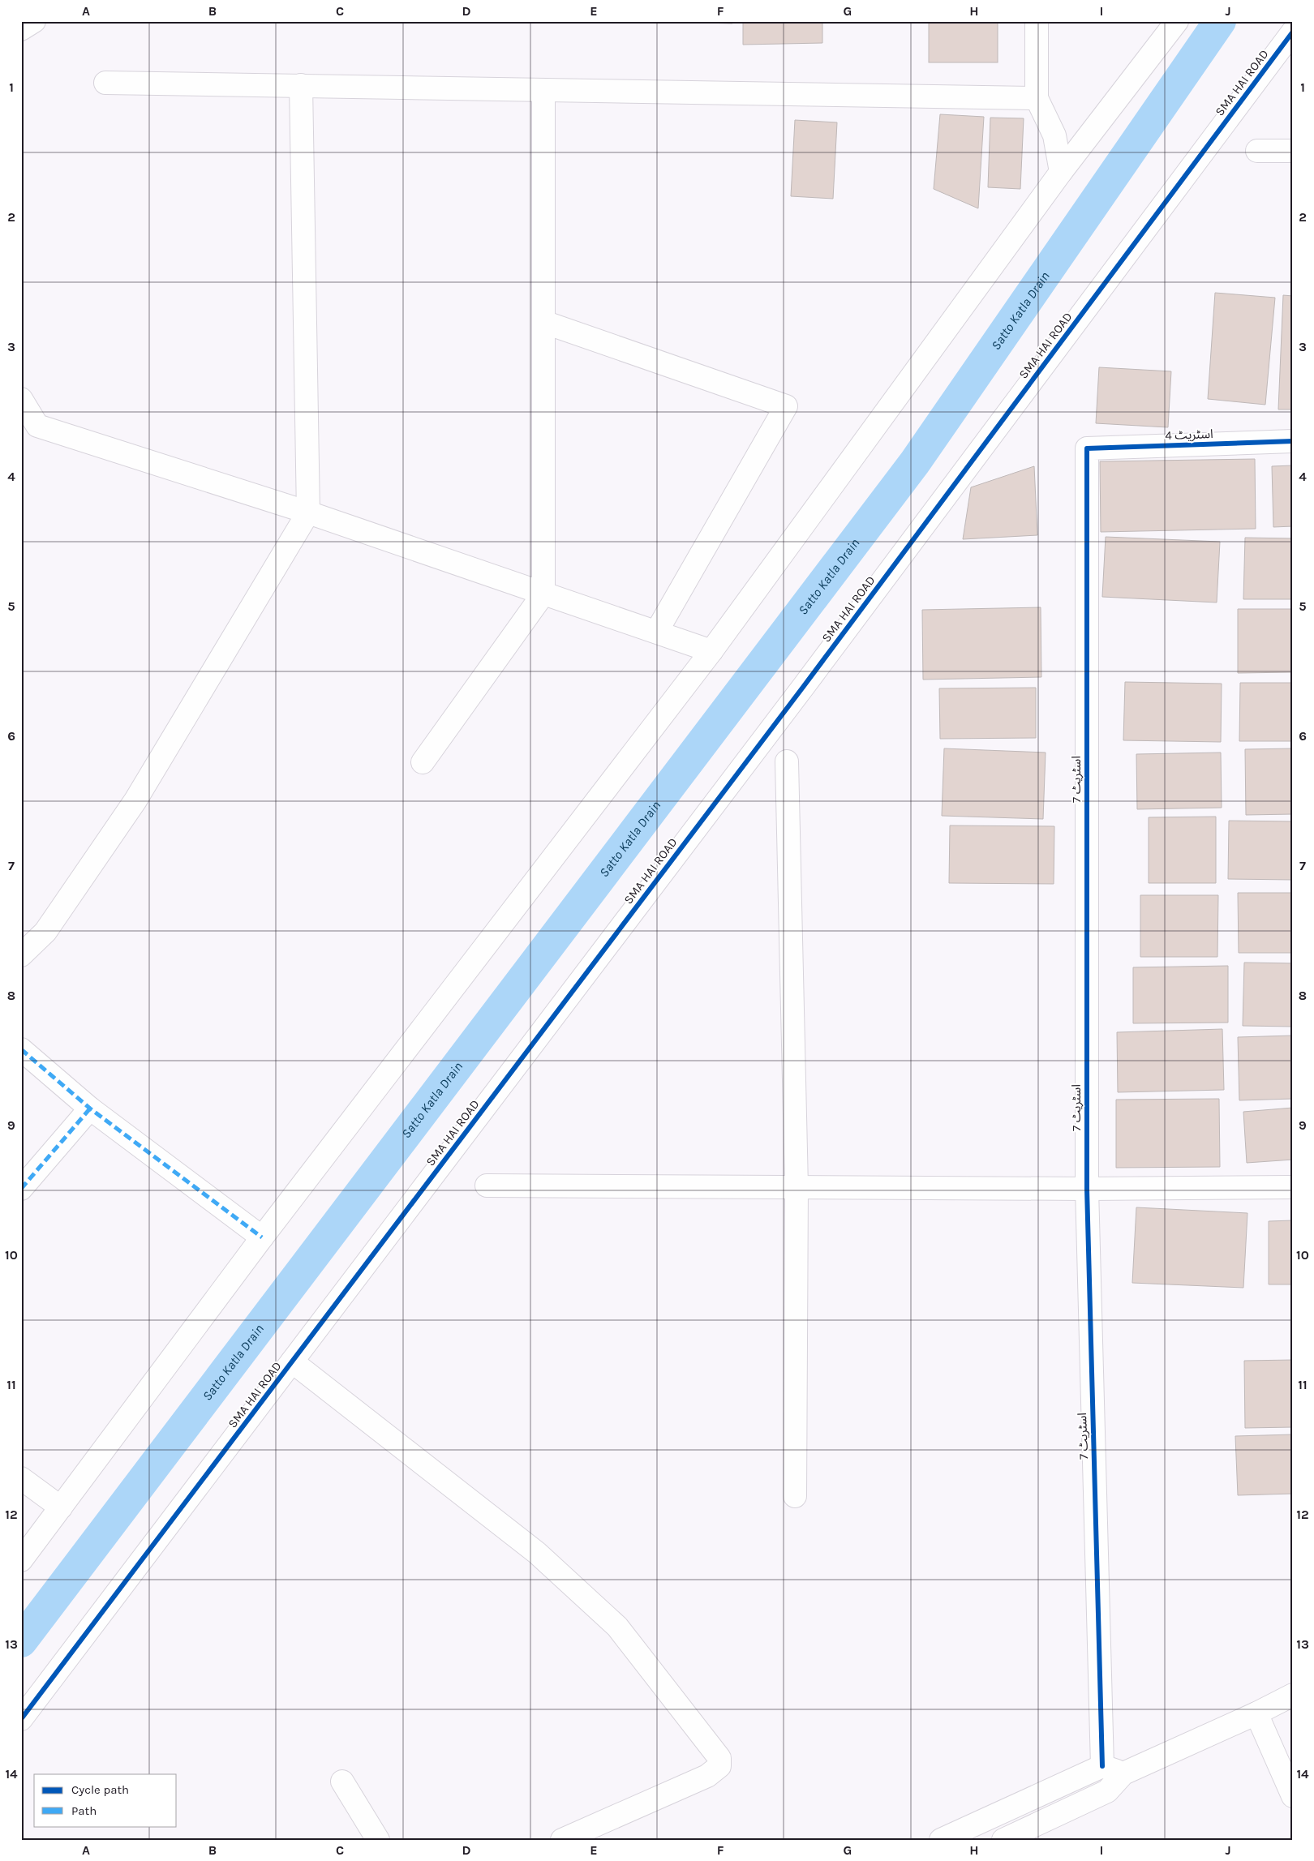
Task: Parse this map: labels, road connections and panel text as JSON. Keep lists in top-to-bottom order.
{
  "streets": {
    "street": ["SMA HAI ROAD", "اسٹریٹ 4", "اسٹریٹ 7"]
  },
  "crossings": [
    ["اسٹریٹ 4", "اسٹریٹ 7"]
  ],
  "water": ["Satto Katla Drain"],
  "legend": ["Cycle path", "Path"],
  "grid": {
    "columns": [
      "A",
      "B",
      "C",
      "D",
      "E",
      "F",
      "G",
      "H",
      "I",
      "J"
    ],
    "rows": [
      "1",
      "2",
      "3",
      "4",
      "5",
      "6",
      "7",
      "8",
      "9",
      "10",
      "11",
      "12",
      "13",
      "14"
    ]
  }
}
